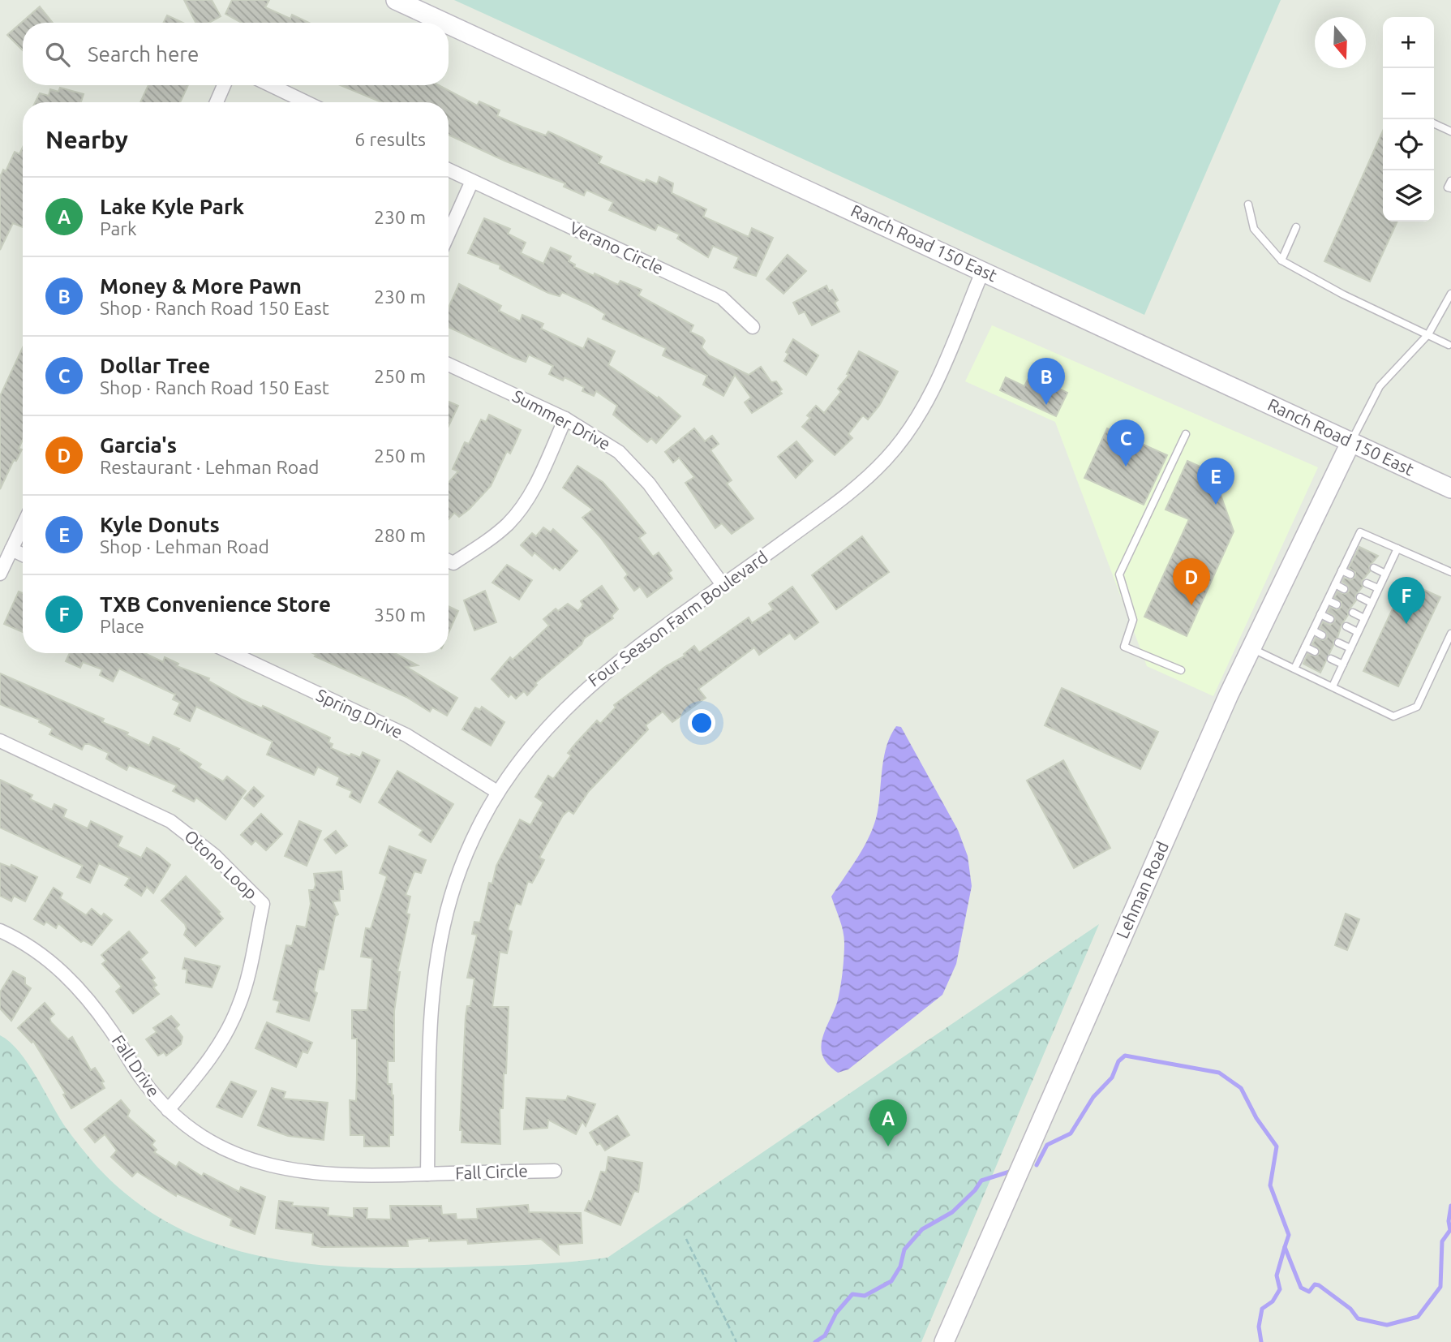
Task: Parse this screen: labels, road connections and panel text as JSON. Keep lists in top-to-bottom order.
{
  "streets": {
    "main road": ["Ranch Road 150 East", "Lehman Road"],
    "street": [
      "Verano Circle",
      "Summer Drive",
      "Four Season Farm Boulevard",
      "Spring Drive",
      "Otono Loop",
      "Fall Drive",
      "Fall Circle"
    ]
  },
  "crossings": [
    ["Ranch Road 150 East", "Four Season Farm Boulevard"],
    ["Ranch Road 150 East", "Lehman Road"],
    ["Summer Drive", "Four Season Farm Boulevard"],
    ["Four Season Farm Boulevard", "Spring Drive"],
    ["Four Season Farm Boulevard", "Fall Drive"],
    ["Four Season Farm Boulevard", "Fall Circle"],
    ["Otono Loop", "Fall Drive"],
    ["Fall Drive", "Fall Circle"]
  ],
  "north": "bottom",
  "page": {
    "map_buttons": ["+", "−"],
    "search": "Search here",
    "heading": ["Nearby", "6 results"],
    "list": [
      {
        "mark": "A",
        "name": "Lake Kyle Park",
        "note": "Park",
        "value": "230 m"
      },
      {
        "mark": "B",
        "name": "Money & More Pawn",
        "note": "Shop · Ranch Road 150 East",
        "value": "230 m"
      },
      {
        "mark": "C",
        "name": "Dollar Tree",
        "note": "Shop · Ranch Road 150 East",
        "value": "250 m"
      },
      {
        "mark": "D",
        "name": "Garcia's",
        "note": "Restaurant · Lehman Road",
        "value": "250 m"
      },
      {
        "mark": "E",
        "name": "Kyle Donuts",
        "note": "Shop · Lehman Road",
        "value": "280 m"
      },
      {
        "mark": "F",
        "name": "TXB Convenience Store",
        "note": "Place",
        "value": "350 m"
      }
    ],
    "pins": [
      "B",
      "C",
      "E",
      "D",
      "F",
      "A"
    ]
  }
}
